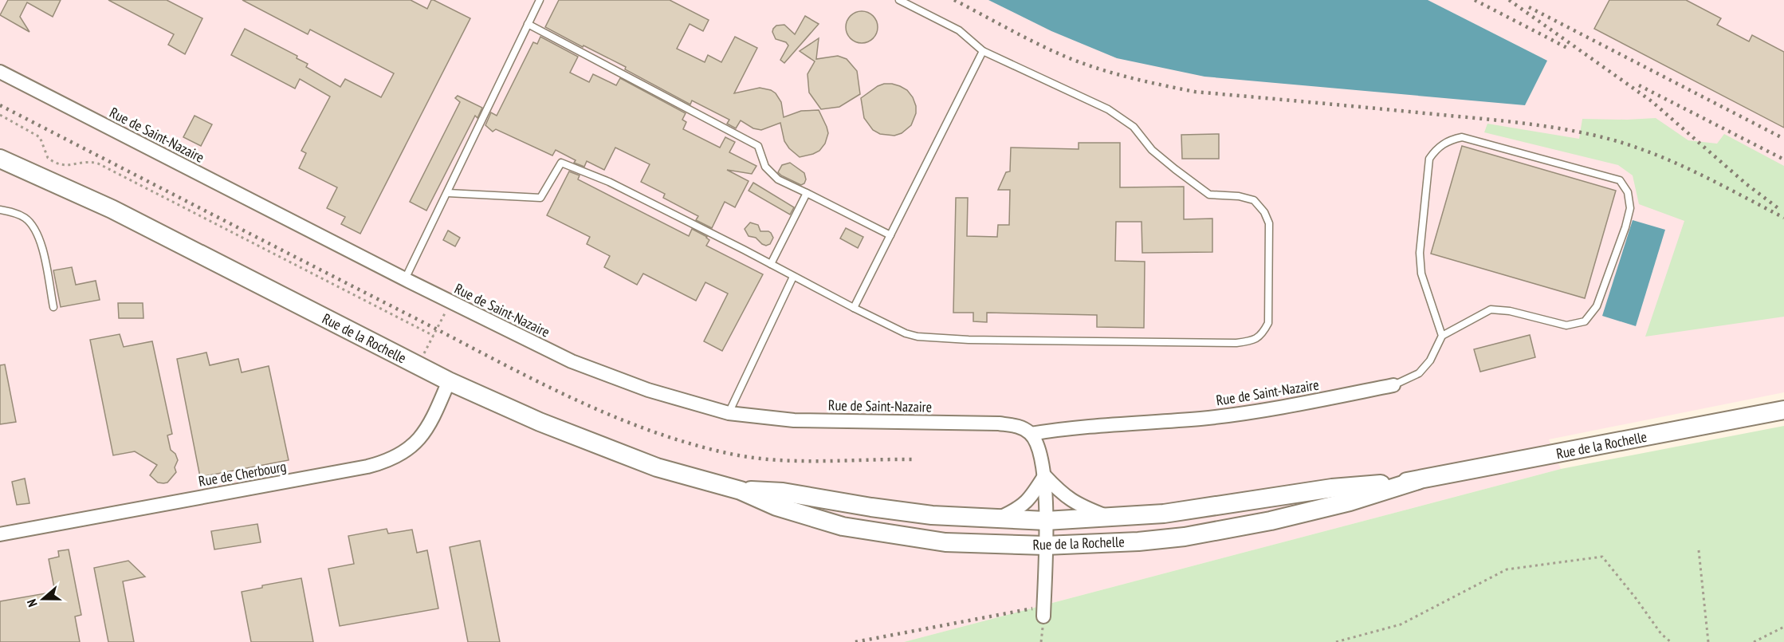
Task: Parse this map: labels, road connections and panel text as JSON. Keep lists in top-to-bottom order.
{
  "streets": {
    "main road": ["Rue de la Rochelle"],
    "street": ["Rue de Saint-Nazaire", "Rue de Cherbourg"]
  },
  "crossings": [
    ["Rue de la Rochelle", "Rue de Cherbourg"]
  ],
  "north": "left"
}
